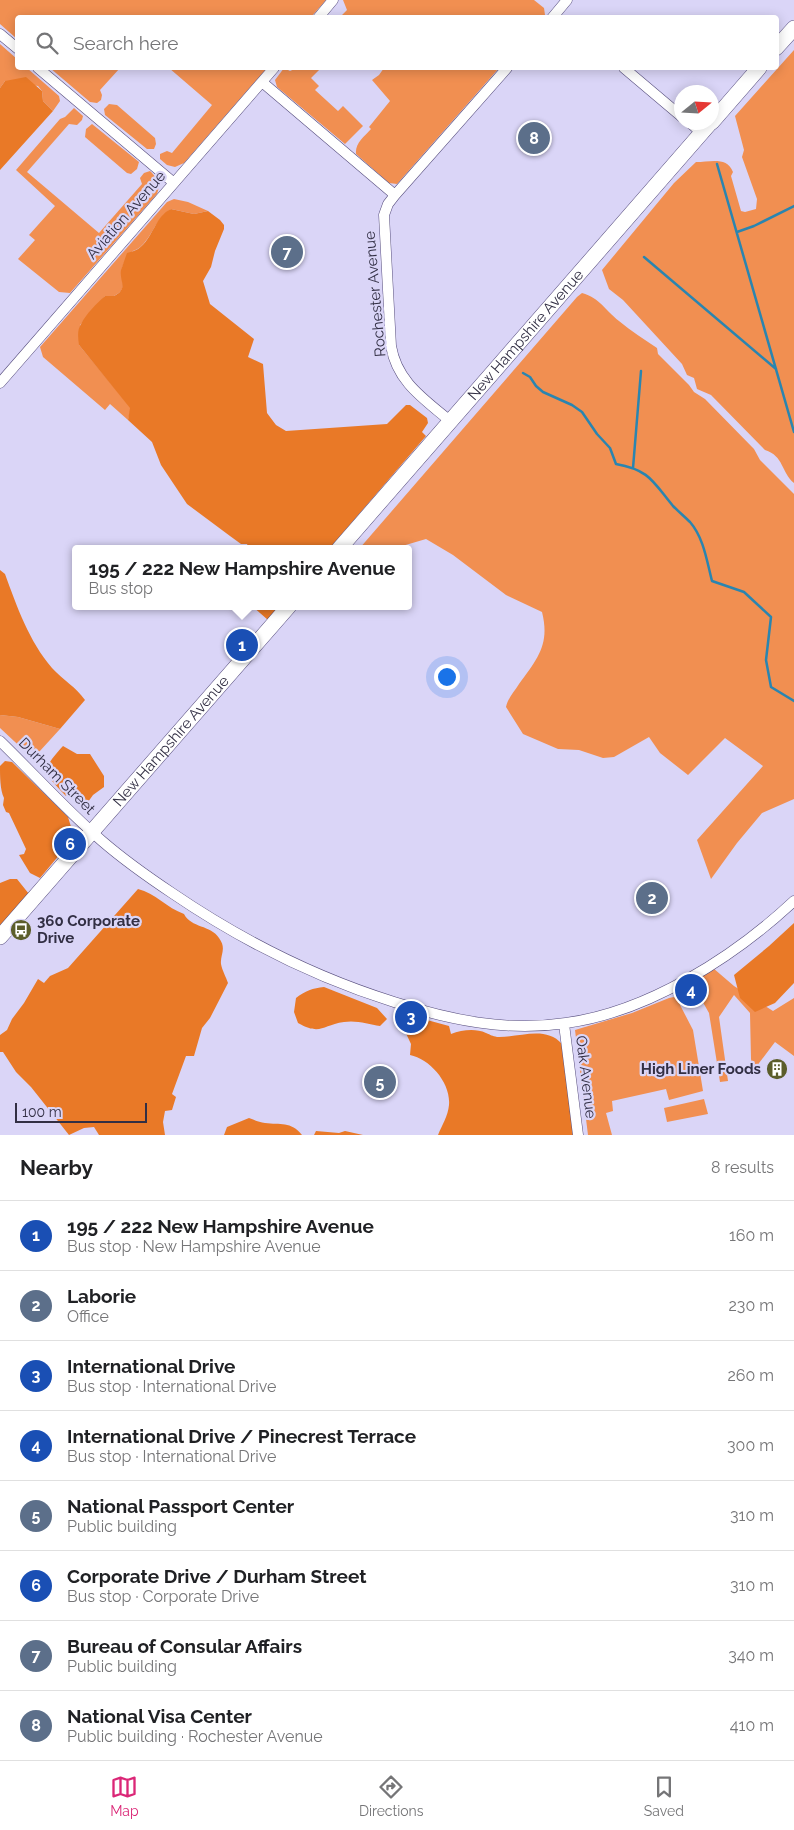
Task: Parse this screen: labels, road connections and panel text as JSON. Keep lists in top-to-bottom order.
{
  "streets": {
    "street": [
      "Aviation Avenue",
      "Rochester Avenue",
      "New Hampshire Avenue",
      "Durham Street",
      "Oak Avenue"
    ]
  },
  "crossings": [
    ["Rochester Avenue", "New Hampshire Avenue"],
    ["New Hampshire Avenue", "Durham Street"],
    ["Durham Street", "Oak Avenue"]
  ],
  "places": {
    "bus stop": ["360 Corporate Drive"],
    "building": ["High Liner Foods"]
  },
  "scale_bar": "100 m",
  "north": "right",
  "page": {
    "search": "Search here",
    "pins": [
      "8",
      "7",
      "1",
      "6",
      "2",
      "4",
      "3",
      "5"
    ],
    "popup": ["195 / 222 New Hampshire Avenue", "Bus stop"],
    "scale": "100 m",
    "heading": ["Nearby", "8 results"],
    "list": [
      {
        "mark": "1",
        "name": "195 / 222 New Hampshire Avenue",
        "note": "Bus stop · New Hampshire Avenue",
        "value": "160 m"
      },
      {
        "mark": "2",
        "name": "Laborie",
        "note": "Office",
        "value": "230 m"
      },
      {
        "mark": "3",
        "name": "International Drive",
        "note": "Bus stop · International Drive",
        "value": "260 m"
      },
      {
        "mark": "4",
        "name": "International Drive / Pinecrest Terrace",
        "note": "Bus stop · International Drive",
        "value": "300 m"
      },
      {
        "mark": "5",
        "name": "National Passport Center",
        "note": "Public building",
        "value": "310 m"
      },
      {
        "mark": "6",
        "name": "Corporate Drive / Durham Street",
        "note": "Bus stop · Corporate Drive",
        "value": "310 m"
      },
      {
        "mark": "7",
        "name": "Bureau of Consular Affairs",
        "note": "Public building",
        "value": "340 m"
      },
      {
        "mark": "8",
        "name": "National Visa Center",
        "note": "Public building · Rochester Avenue",
        "value": "410 m"
      }
    ],
    "nav": ["Map", "Directions", "Saved"]
  }
}
